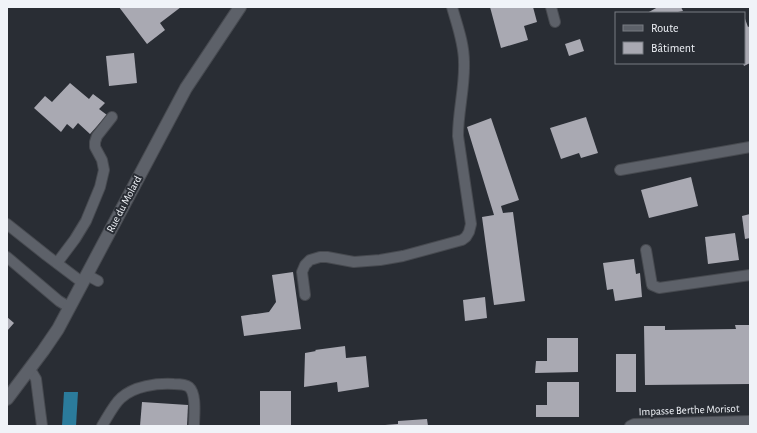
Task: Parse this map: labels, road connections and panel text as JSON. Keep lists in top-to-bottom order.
{
  "streets": {
    "street": ["Rue du Molard"],
    "lane": ["Impasse Berthe Morisot"]
  },
  "legend": ["Route", "Bâtiment"]
}
